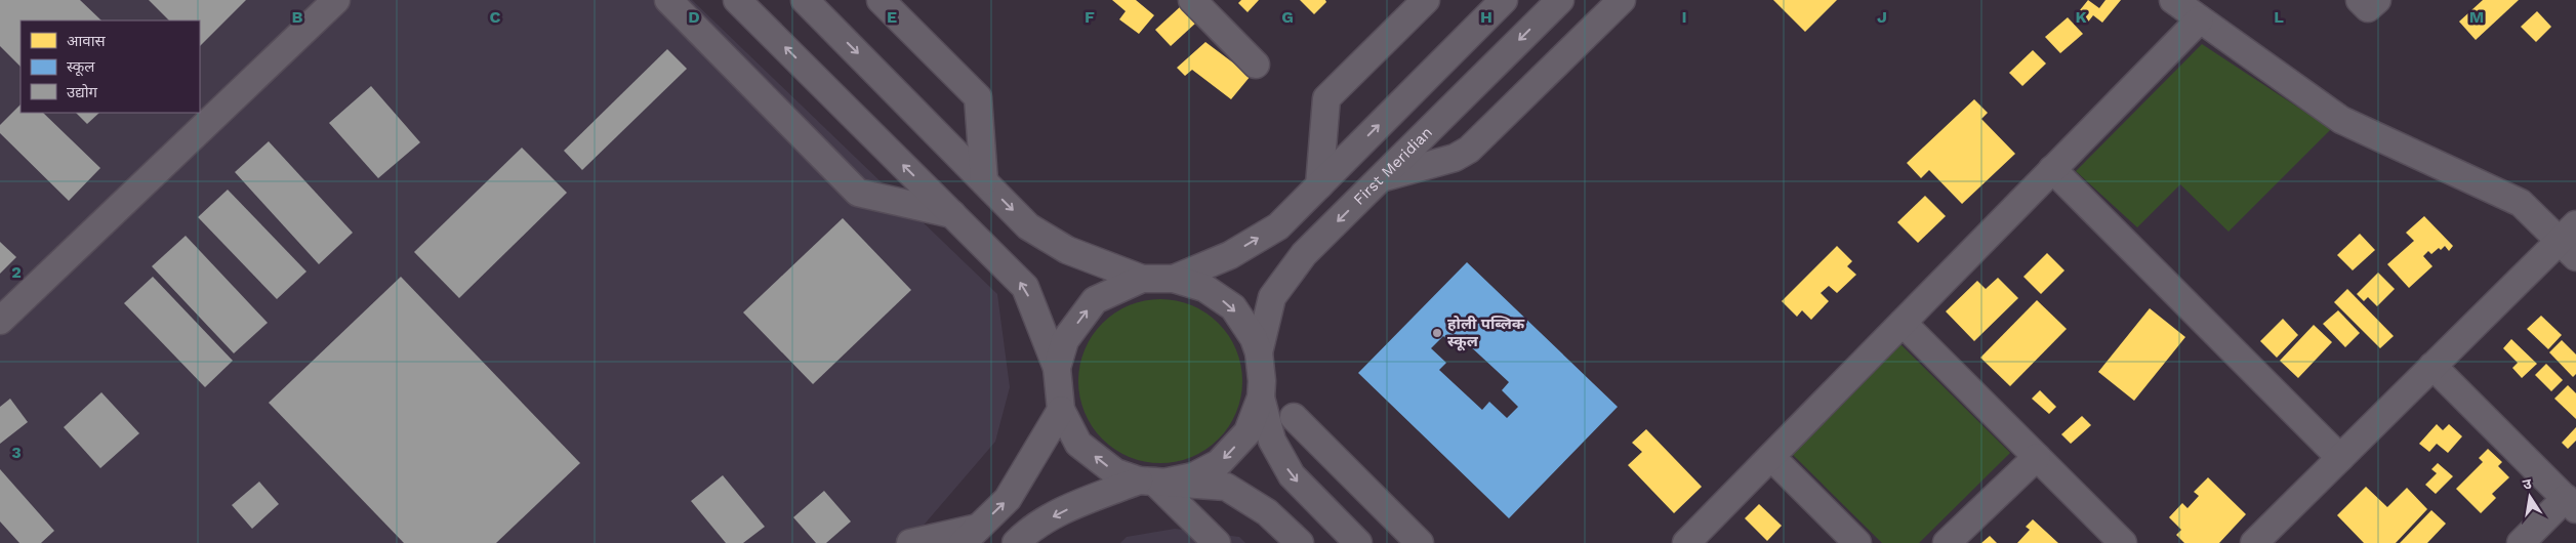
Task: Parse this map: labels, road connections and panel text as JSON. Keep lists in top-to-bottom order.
{
  "streets": {
    "street": ["First Meridian"]
  },
  "places": ["होली पब्लिक स्कूल"],
  "legend": ["आवास", "स्कूल", "उद्योग"],
  "north": "top",
  "grid": {
    "columns": [
      "B",
      "C",
      "D",
      "E",
      "F",
      "G",
      "H",
      "I",
      "J",
      "K",
      "L",
      "M"
    ],
    "rows": ["2", "3"]
  }
}
